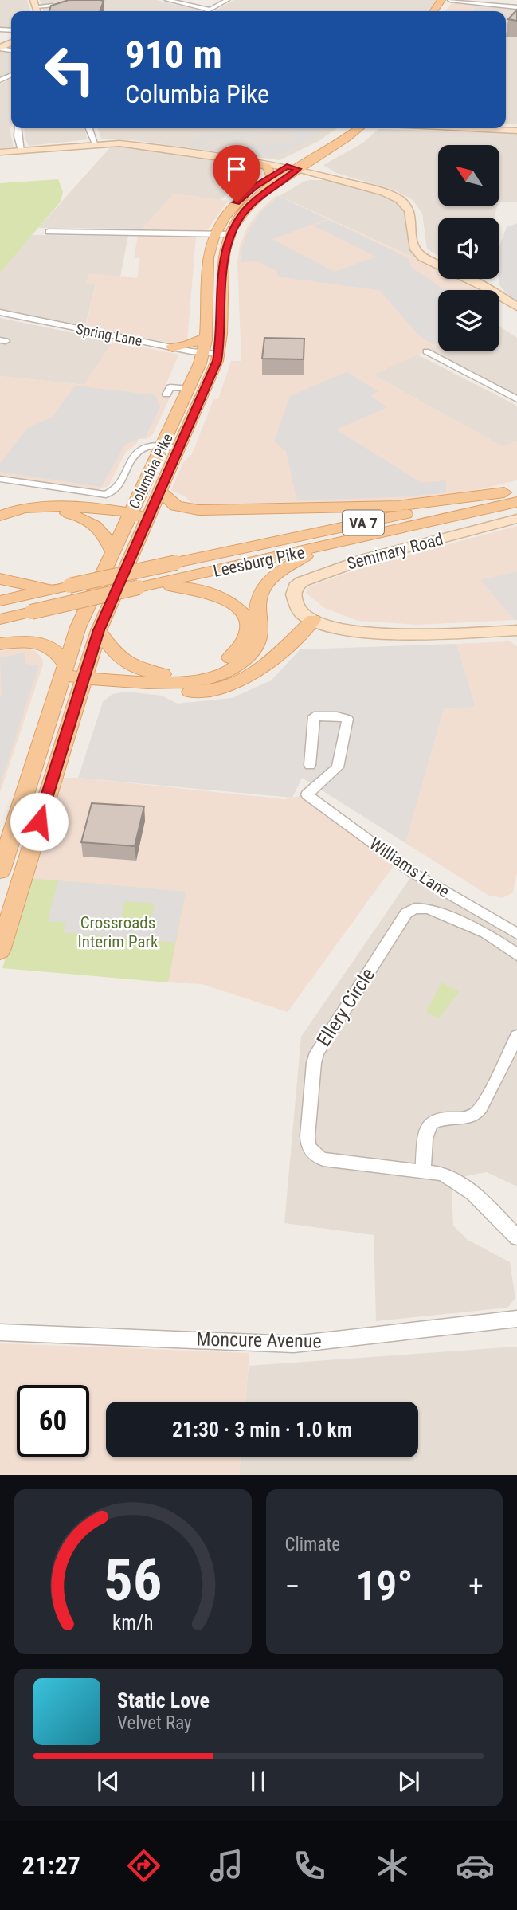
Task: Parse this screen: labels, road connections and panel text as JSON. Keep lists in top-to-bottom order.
{
  "streets": {
    "main road": [
      "Columbia Pike",
      "VA 7",
      "Seminary Road",
      "Leesburg Pike"
    ],
    "street": [
      "Spring Lane",
      "Williams Lane",
      "Ellery Circle",
      "Moncure Avenue"
    ]
  },
  "crossings": [
    ["Spring Lane", "Columbia Pike"]
  ],
  "parks": ["Crossroads Interim Park"],
  "north": "top left",
  "page": {
    "turn": ["910 m", "Columbia Pike"],
    "limit": "60",
    "trip": "21:30 · 3 min · 1.0 km",
    "tile": "Climate",
    "heat": ["−", "19°", "+"],
    "song": ["Static Love", "Velvet Ray"],
    "tabs": "21:27",
    "gauge": ["56", "km/h"]
  }
}
